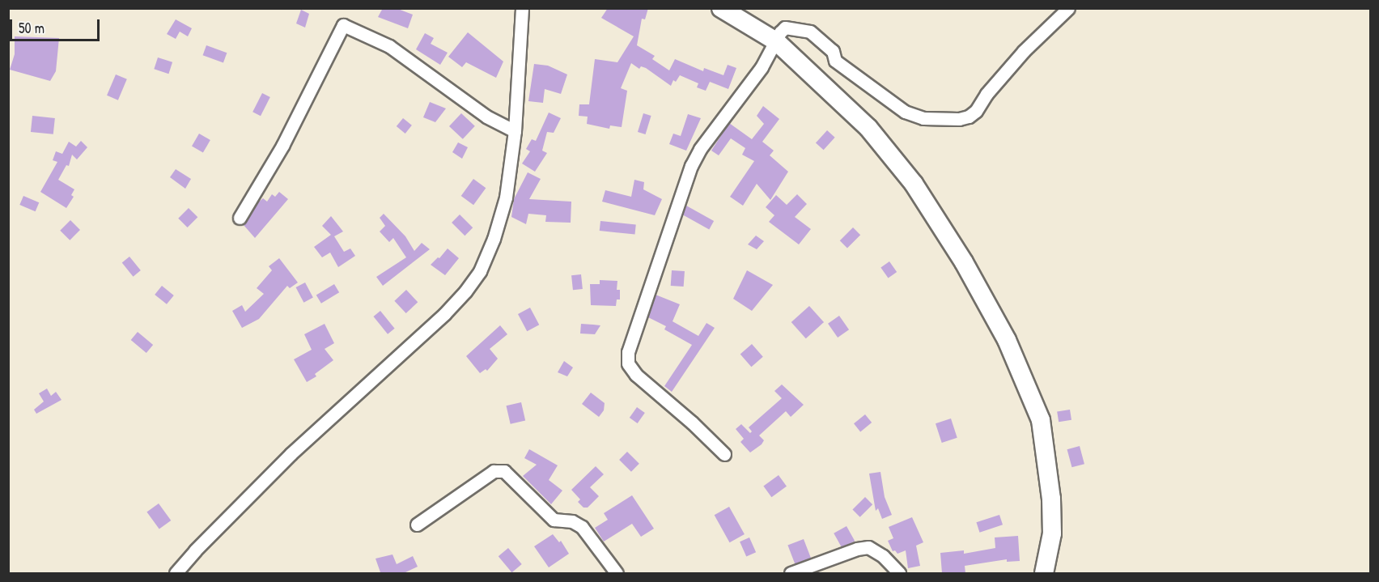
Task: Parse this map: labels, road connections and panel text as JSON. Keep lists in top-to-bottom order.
{
  "scale_bar": "50 m"
}
